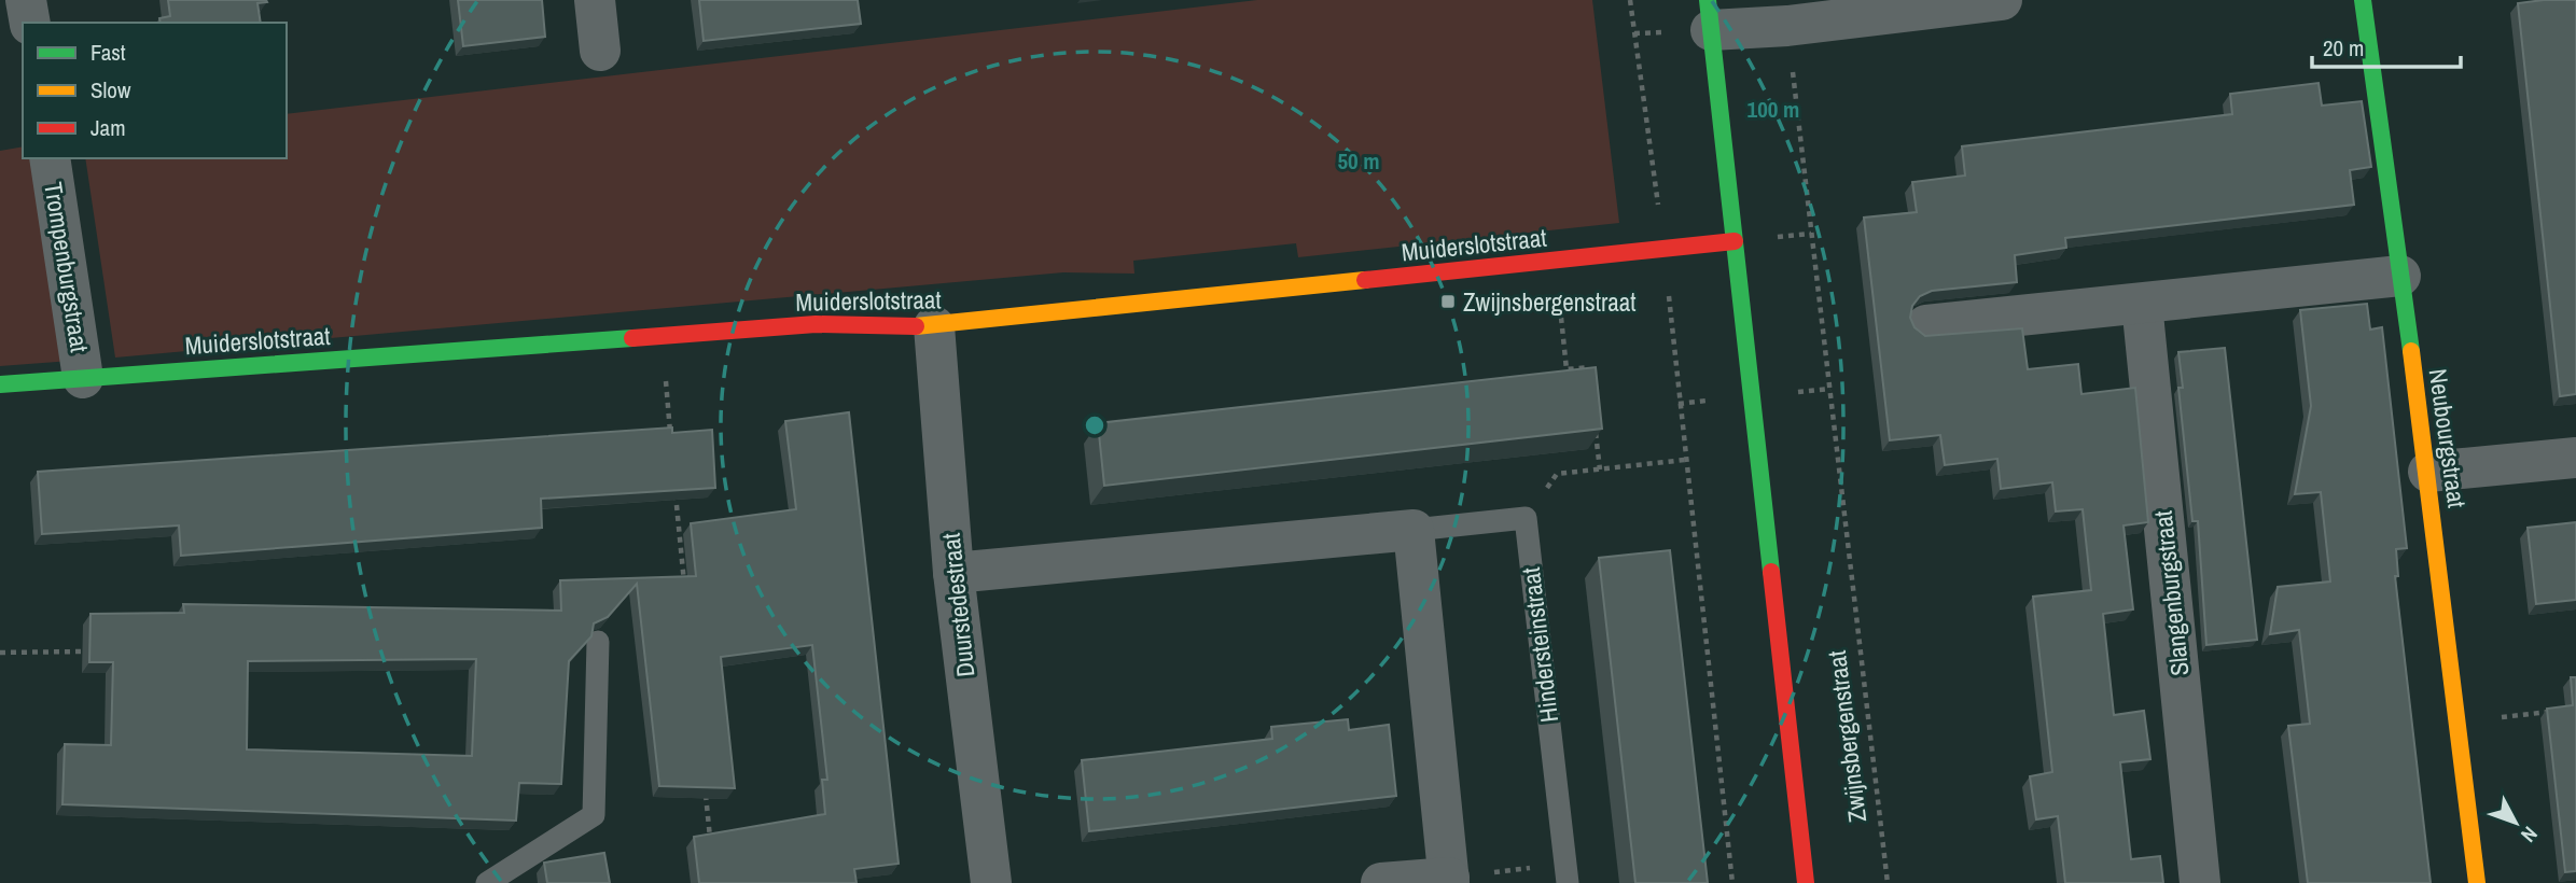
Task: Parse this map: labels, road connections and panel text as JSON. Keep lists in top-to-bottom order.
{
  "streets": {
    "street": [
      "Muiderslotstraat",
      "Trompenburgstraat",
      "Neubourgstraat",
      "Slangenburgstraat",
      "Duurstedestraat"
    ],
    "lane": ["Hindersteinstraat"],
    "path": ["Zwijnsbergenstraat"]
  },
  "crossings": [
    ["Muiderslotstraat", "Trompenburgstraat"],
    ["Muiderslotstraat", "Duurstedestraat"]
  ],
  "places": {
    "transit": ["Zwijnsbergenstraat"]
  },
  "legend": ["Fast", "Slow", "Jam"],
  "scale_bar": "20 m",
  "north": "bottom right",
  "rings": ["100 m", "50 m"]
}
